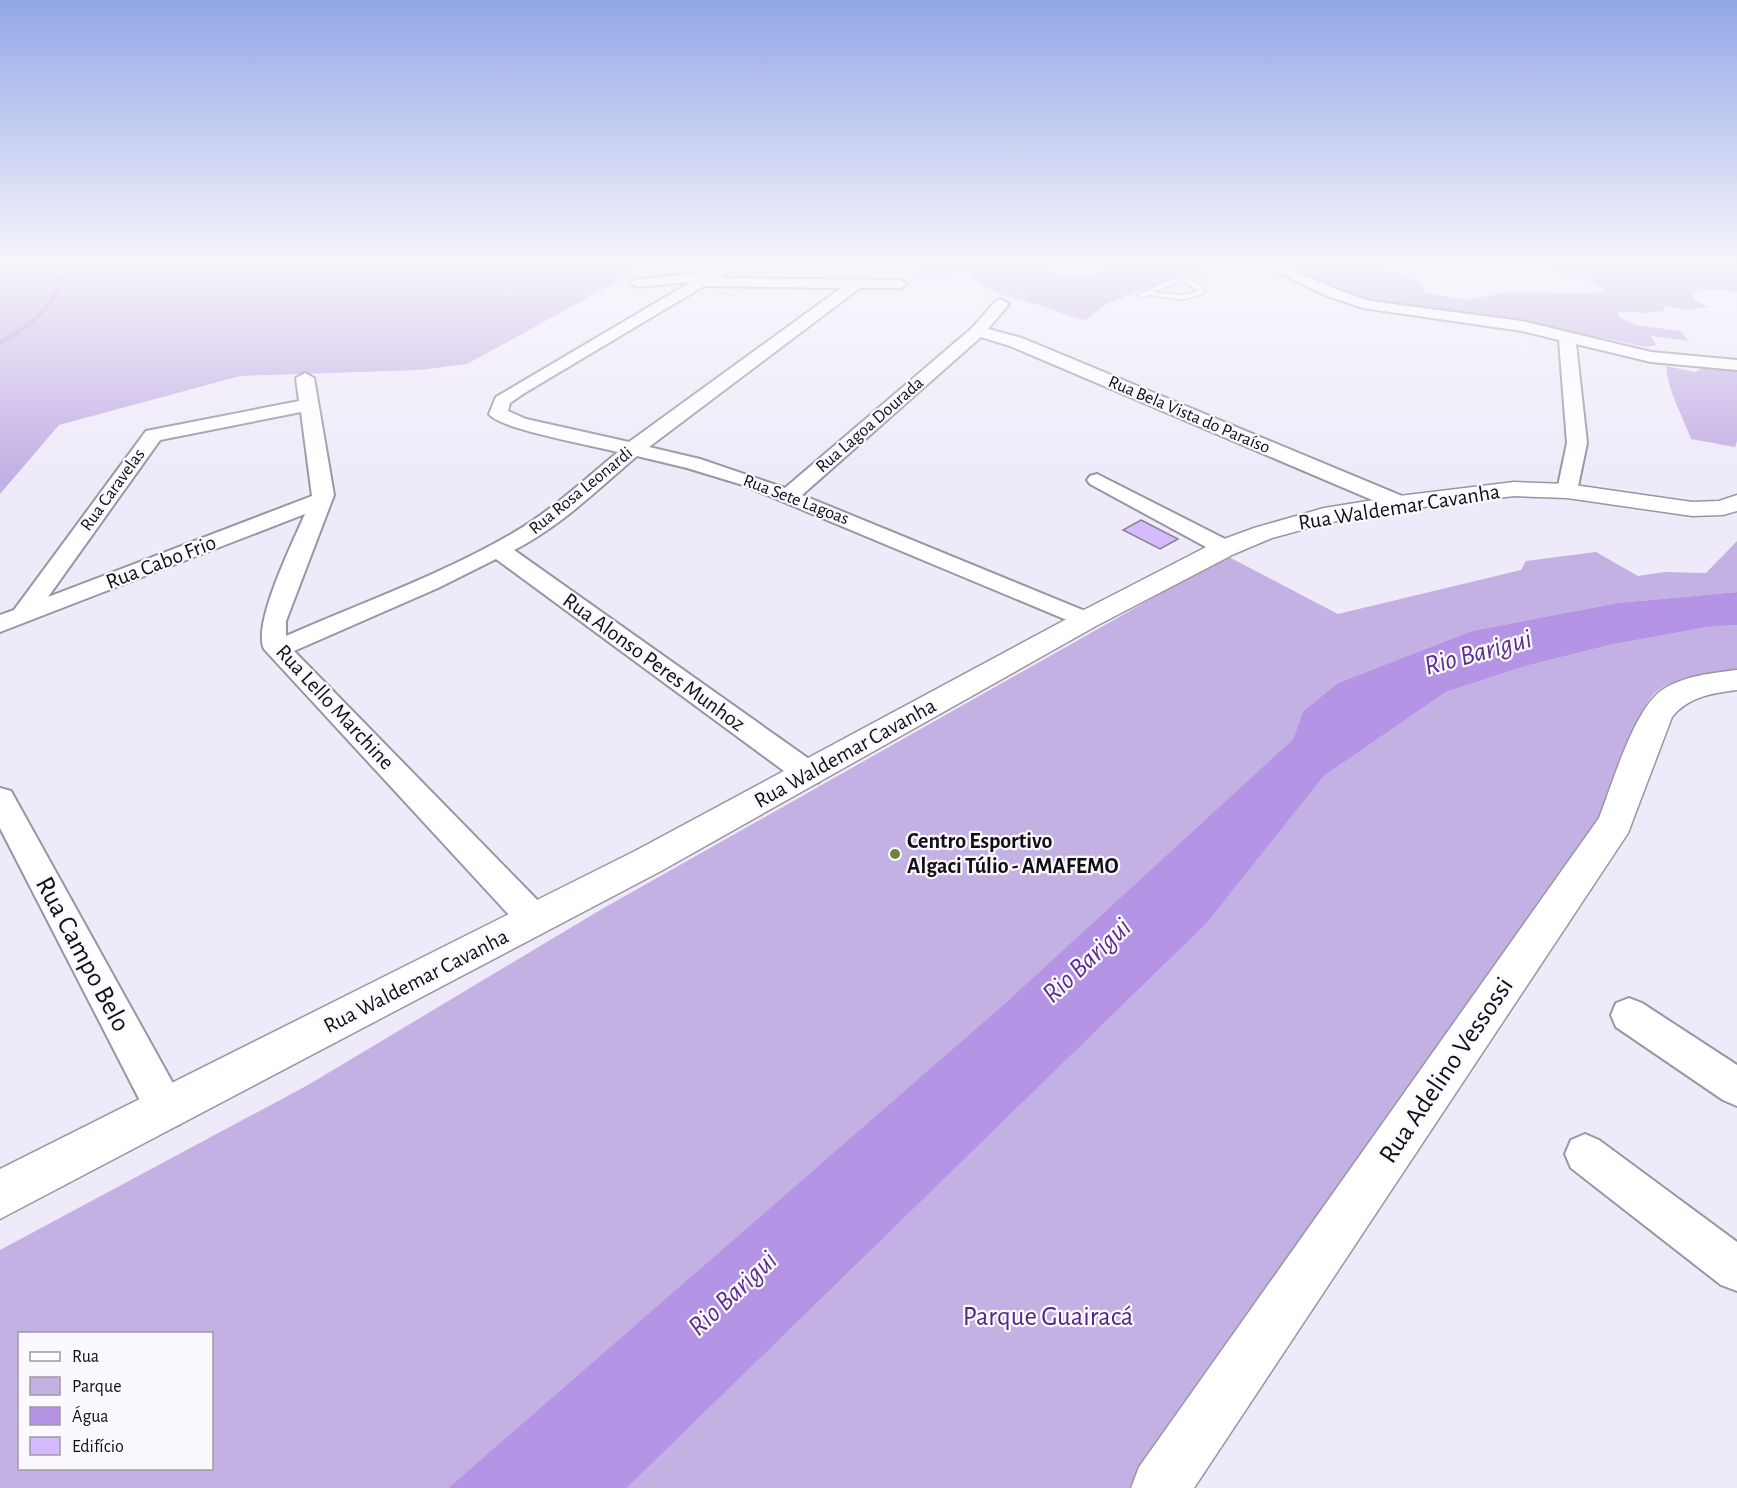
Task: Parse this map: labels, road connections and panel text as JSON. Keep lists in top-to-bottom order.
{
  "streets": {
    "street": [
      "Rua Bela Vista do Paraíso",
      "Rua Lagoa Dourada",
      "Rua Caravelas",
      "Rua Rosa Leonardi",
      "Rua Sete Lagoas",
      "Rua Waldemar Cavanha",
      "Rua Cabo Frio",
      "Rua Alonso Peres Munhoz",
      "Rua Lello Marchine",
      "Rua Campo Belo",
      "Rua Adelino Vessossi"
    ]
  },
  "crossings": [
    ["Rua Bela Vista do Paraíso", "Rua Waldemar Cavanha"],
    ["Rua Lagoa Dourada", "Rua Sete Lagoas"],
    ["Rua Caravelas", "Rua Cabo Frio"],
    ["Rua Caravelas", "Rua Lello Marchine"],
    ["Rua Rosa Leonardi", "Rua Sete Lagoas"],
    ["Rua Rosa Leonardi", "Rua Alonso Peres Munhoz"],
    ["Rua Rosa Leonardi", "Rua Lello Marchine"],
    ["Rua Sete Lagoas", "Rua Waldemar Cavanha"],
    ["Rua Waldemar Cavanha", "Rua Alonso Peres Munhoz"],
    ["Rua Waldemar Cavanha", "Rua Lello Marchine"],
    ["Rua Waldemar Cavanha", "Rua Campo Belo"],
    ["Rua Cabo Frio", "Rua Lello Marchine"]
  ],
  "water": ["Rio Barigui"],
  "parks": ["Parque Guairacá"],
  "places": ["Centro Esportivo Algaci Túlio - AMAFEMO"],
  "legend": [
    "Rua",
    "Parque",
    "Água",
    "Edifício"
  ]
}
